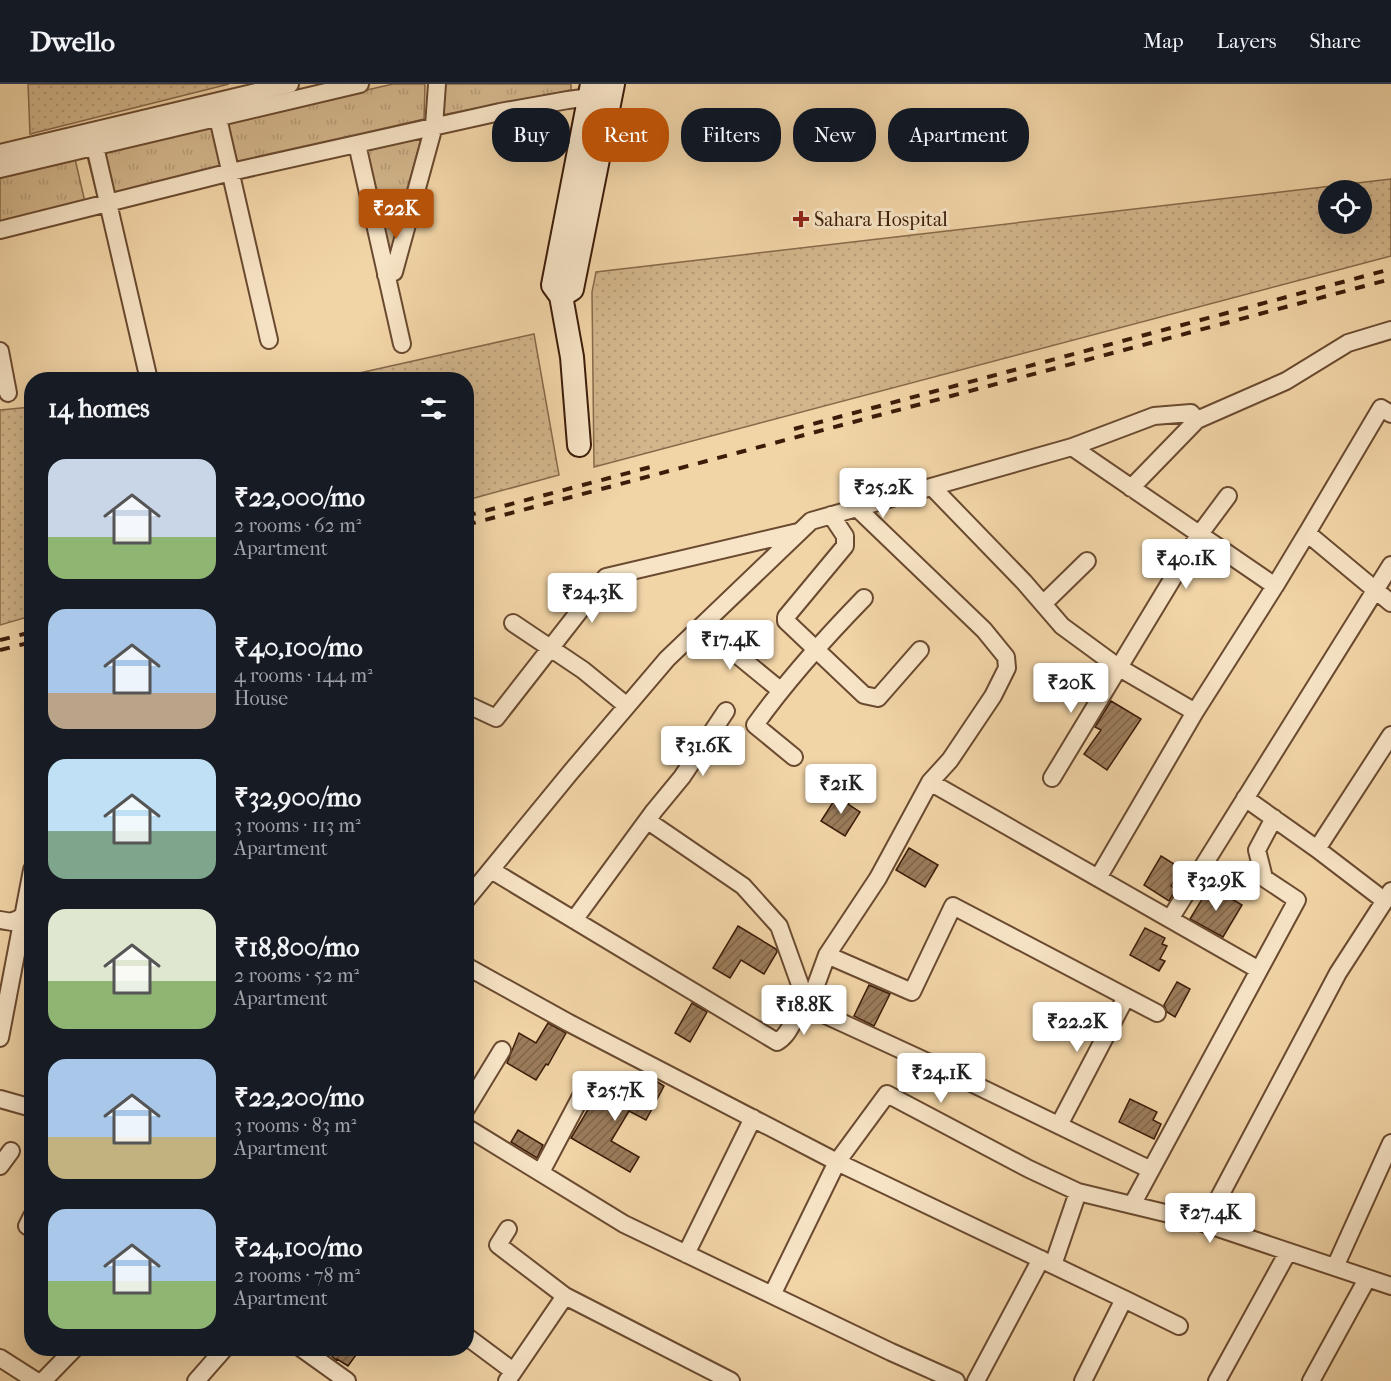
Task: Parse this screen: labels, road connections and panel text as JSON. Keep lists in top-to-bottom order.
{
  "places": {
    "health": ["Sahara Hospital"]
  },
  "page": {
    "header": "Dwello",
    "nav": ["Map", "Layers", "Share"],
    "chip": [
      "Buy",
      "Rent",
      "Filters",
      "New",
      "Apartment"
    ],
    "price": [
      "₹22K",
      "₹25.2K",
      "₹40.1K",
      "₹24.3K",
      "₹17.4K",
      "₹20K",
      "₹31.6K",
      "₹21K",
      "₹32.9K",
      "₹18.8K",
      "₹22.2K",
      "₹24.1K",
      "₹25.7K",
      "₹27.4K"
    ],
    "heading": "14 homes",
    "list": [
      {
        "name": "₹22,000/mo",
        "note": "2 rooms · 62 m² · Apartment"
      },
      {
        "name": "₹40,100/mo",
        "note": "4 rooms · 144 m² · House"
      },
      {
        "name": "₹32,900/mo",
        "note": "3 rooms · 113 m² · Apartment"
      },
      {
        "name": "₹18,800/mo",
        "note": "2 rooms · 52 m² · Apartment"
      },
      {
        "name": "₹22,200/mo",
        "note": "3 rooms · 83 m² · Apartment"
      },
      {
        "name": "₹24,100/mo",
        "note": "2 rooms · 78 m² · Apartment"
      }
    ]
  }
}
